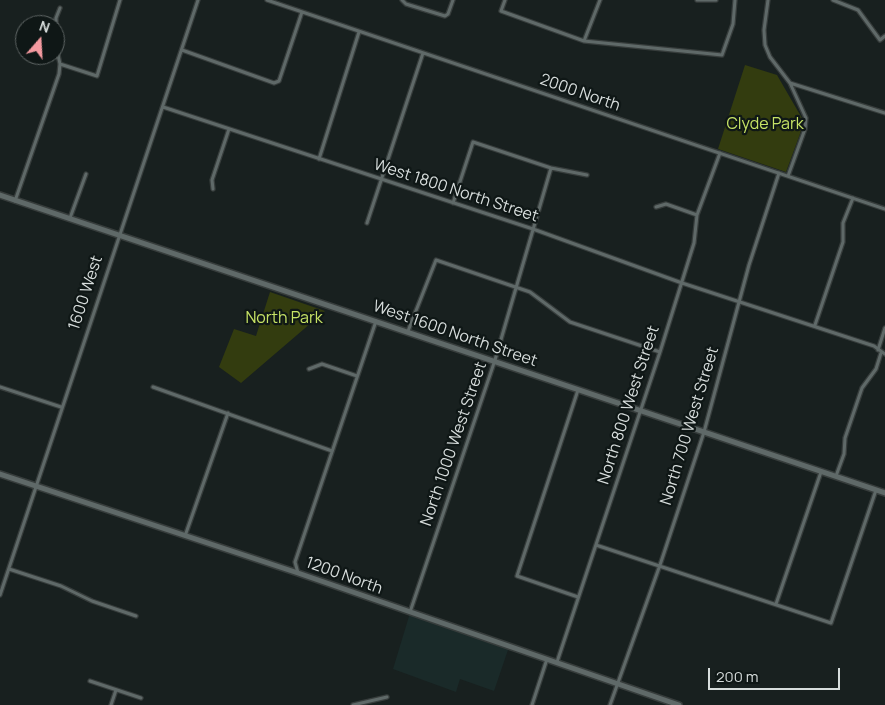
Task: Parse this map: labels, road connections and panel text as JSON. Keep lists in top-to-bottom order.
{
  "streets": {
    "street": [
      "2000 North",
      "West 1800 North Street",
      "1600 West",
      "West 1600 North Street",
      "North 800 West Street",
      "North 700 West Street",
      "North 1000 West Street",
      "1200 North"
    ]
  },
  "crossings": [
    ["2000 North", "North 800 West Street"],
    ["2000 North", "North 700 West Street"],
    ["West 1800 North Street", "1600 West"],
    ["West 1800 North Street", "North 800 West Street"],
    ["West 1800 North Street", "North 700 West Street"],
    ["West 1800 North Street", "North 1000 West Street"],
    ["1600 West", "West 1600 North Street"],
    ["1600 West", "1200 North"],
    ["West 1600 North Street", "North 800 West Street"],
    ["West 1600 North Street", "North 700 West Street"],
    ["West 1600 North Street", "North 1000 West Street"],
    ["North 800 West Street", "1200 North"],
    ["North 700 West Street", "1200 North"],
    ["North 1000 West Street", "1200 North"]
  ],
  "parks": ["Clyde Park", "North Park"],
  "scale_bar": "200 m",
  "north": "top"
}
